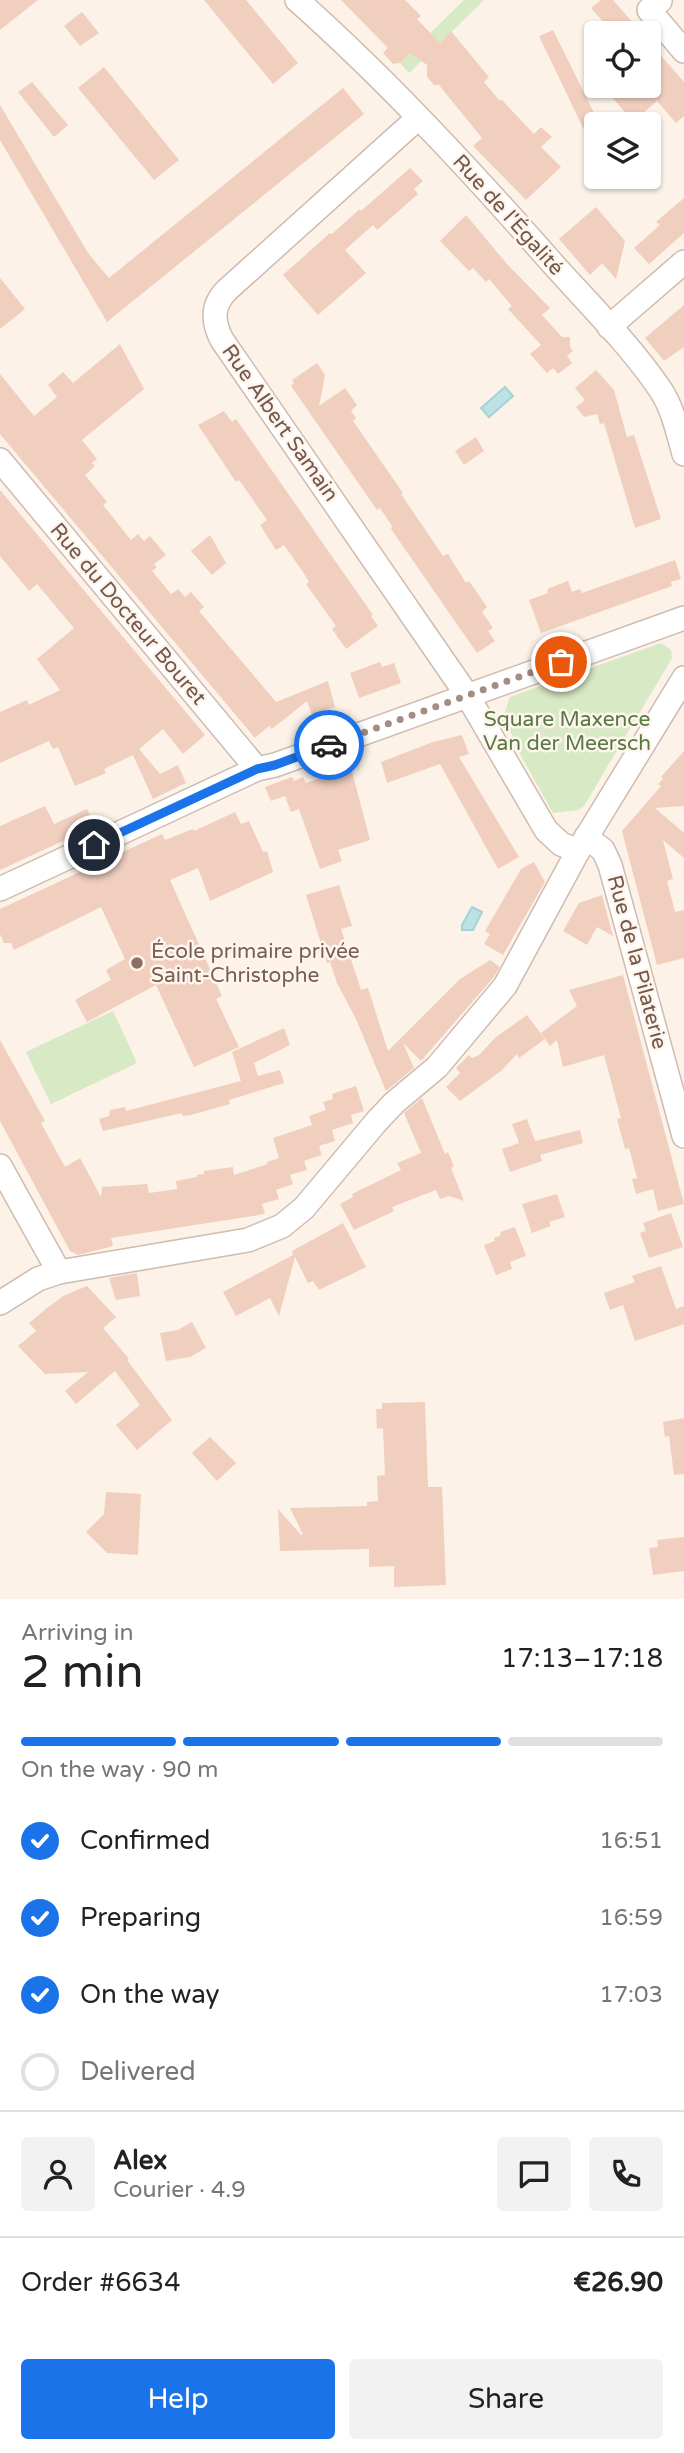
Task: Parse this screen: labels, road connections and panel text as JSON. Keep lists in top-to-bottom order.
{
  "streets": {
    "street": [
      "Rue de l'Égalité",
      "Rue Albert Samain",
      "Rue du Docteur Bouret",
      "Rue de la Pilaterie"
    ]
  },
  "crossings": [
    ["Rue de l'Égalité", "Rue Albert Samain"],
    ["Rue Albert Samain", "Rue de la Pilaterie"]
  ],
  "parks": ["Square Maxence Van der Meersch"],
  "places": ["École primaire privée Saint-Christophe"],
  "page": {
    "heading": ["2 min", "Arriving in", "17:13–17:18"],
    "panel": [
      "Alex",
      "Courier · 4.9",
      "Order #6634",
      "€26.90"
    ],
    "bar": "On the way · 90 m",
    "list": [
      ["Confirmed", "16:51"],
      ["Preparing", "16:59"],
      ["On the way", "17:03"],
      "Delivered"
    ],
    "buttons": ["Help", "Share"]
  }
}
